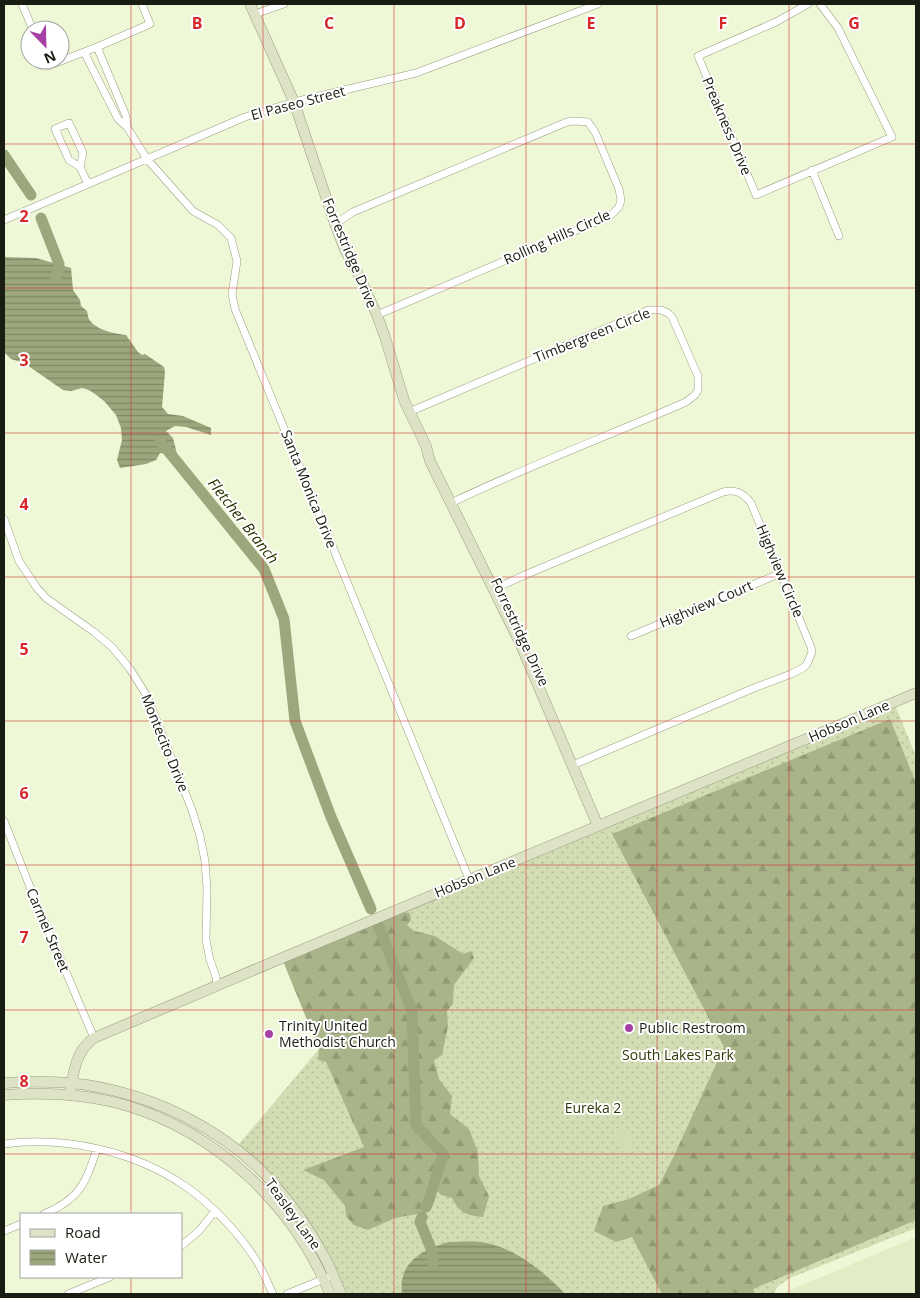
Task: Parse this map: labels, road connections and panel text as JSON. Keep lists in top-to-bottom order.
{
  "streets": {
    "street": [
      "El Paseo Street",
      "Preakness Drive",
      "Rolling Hills Circle",
      "Forrestridge Drive",
      "Timbergreen Circle",
      "Santa Monica Drive",
      "Highview Circle",
      "Highview Court",
      "Hobson Lane",
      "Montecito Drive",
      "Carmel Street",
      "Teasley Lane"
    ]
  },
  "crossings": [
    ["El Paseo Street", "Forrestridge Drive"],
    ["El Paseo Street", "Santa Monica Drive"],
    ["Rolling Hills Circle", "Forrestridge Drive"],
    ["Forrestridge Drive", "Timbergreen Circle"],
    ["Forrestridge Drive", "Highview Circle"],
    ["Forrestridge Drive", "Hobson Lane"],
    ["Santa Monica Drive", "Hobson Lane"],
    ["Highview Circle", "Highview Court"],
    ["Hobson Lane", "Montecito Drive"],
    ["Hobson Lane", "Carmel Street"],
    ["Hobson Lane", "Teasley Lane"]
  ],
  "water": ["Fletcher Branch"],
  "parks": ["South Lakes Park", "Eureka 2"],
  "places": ["Public Restroom", "Trinity United Methodist Church"],
  "legend": ["Road", "Water"],
  "north": "bottom right",
  "grid": {
    "columns": [
      "B",
      "C",
      "D",
      "E",
      "F",
      "G"
    ],
    "rows": [
      "2",
      "3",
      "4",
      "5",
      "6",
      "7",
      "8"
    ]
  }
}
